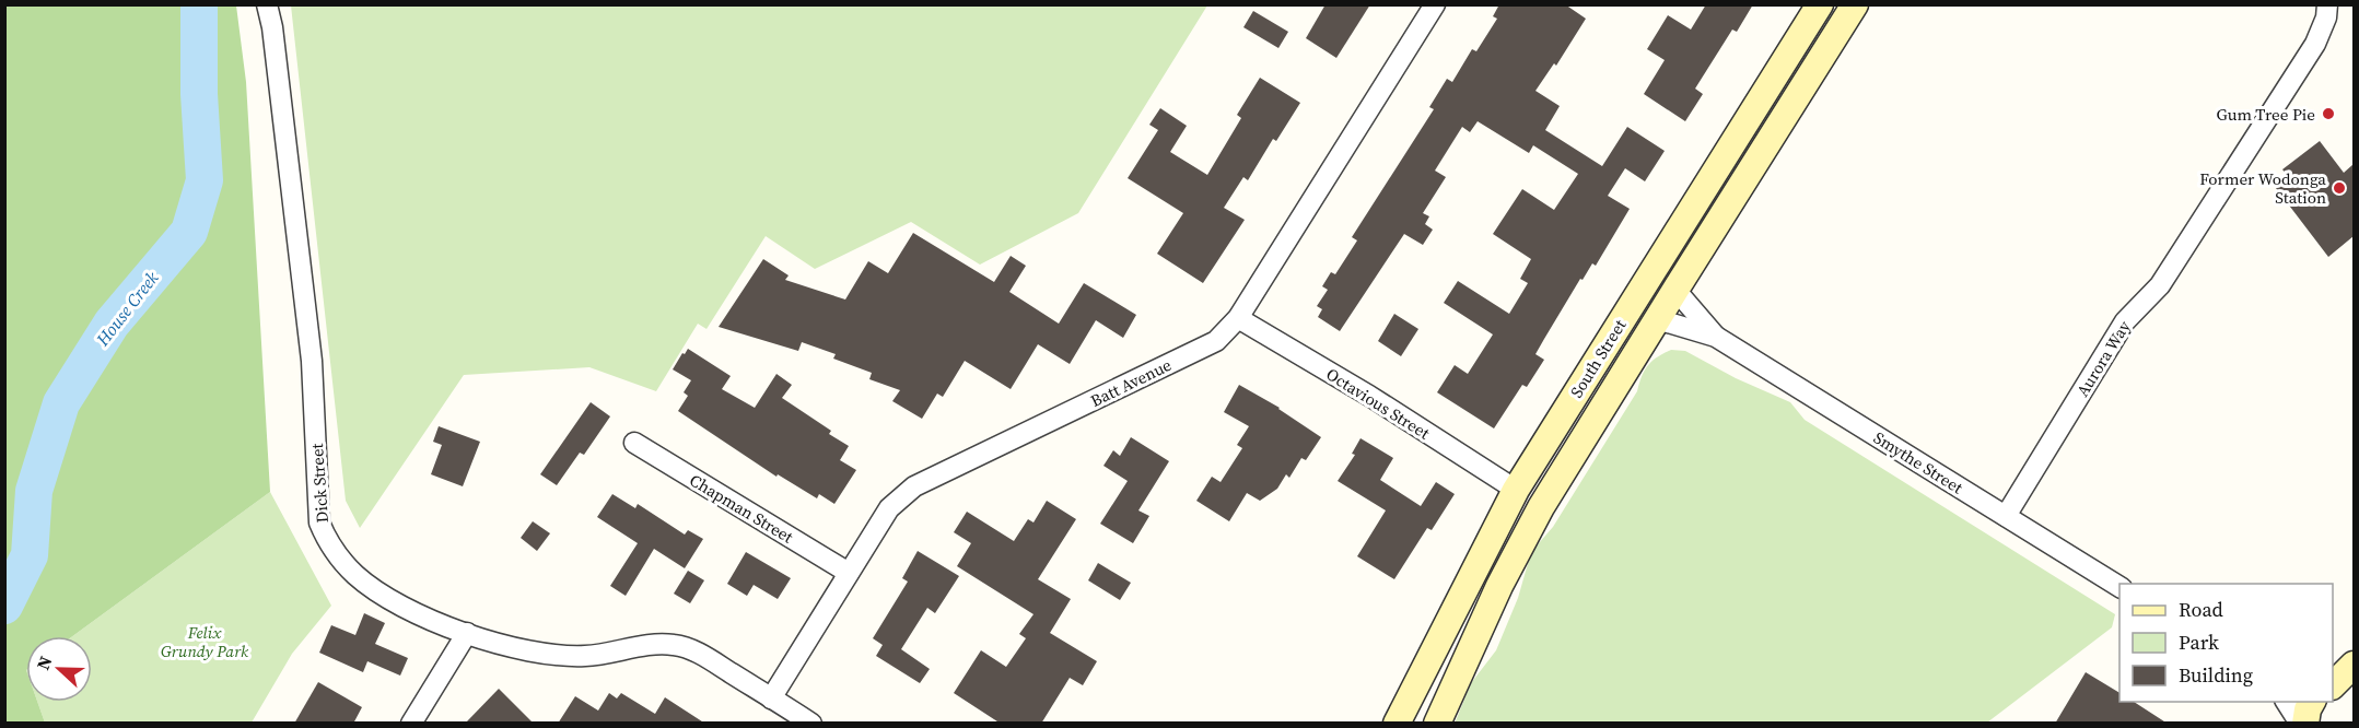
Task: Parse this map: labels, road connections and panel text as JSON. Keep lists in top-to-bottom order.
{
  "streets": {
    "street": [
      "South Street",
      "Aurora Way",
      "Batt Avenue",
      "Octavious Street",
      "Smythe Street",
      "Dick Street",
      "Chapman Street"
    ]
  },
  "crossings": [
    ["South Street", "Octavious Street"],
    ["South Street", "Smythe Street"],
    ["Aurora Way", "Smythe Street"],
    ["Batt Avenue", "Octavious Street"],
    ["Batt Avenue", "Dick Street"],
    ["Batt Avenue", "Chapman Street"]
  ],
  "water": ["House Creek"],
  "parks": ["Felix Grundy Park"],
  "places": ["Gum Tree Pie", "Former Wodonga Station"],
  "legend": ["Road", "Park", "Building"],
  "north": "left"
}
